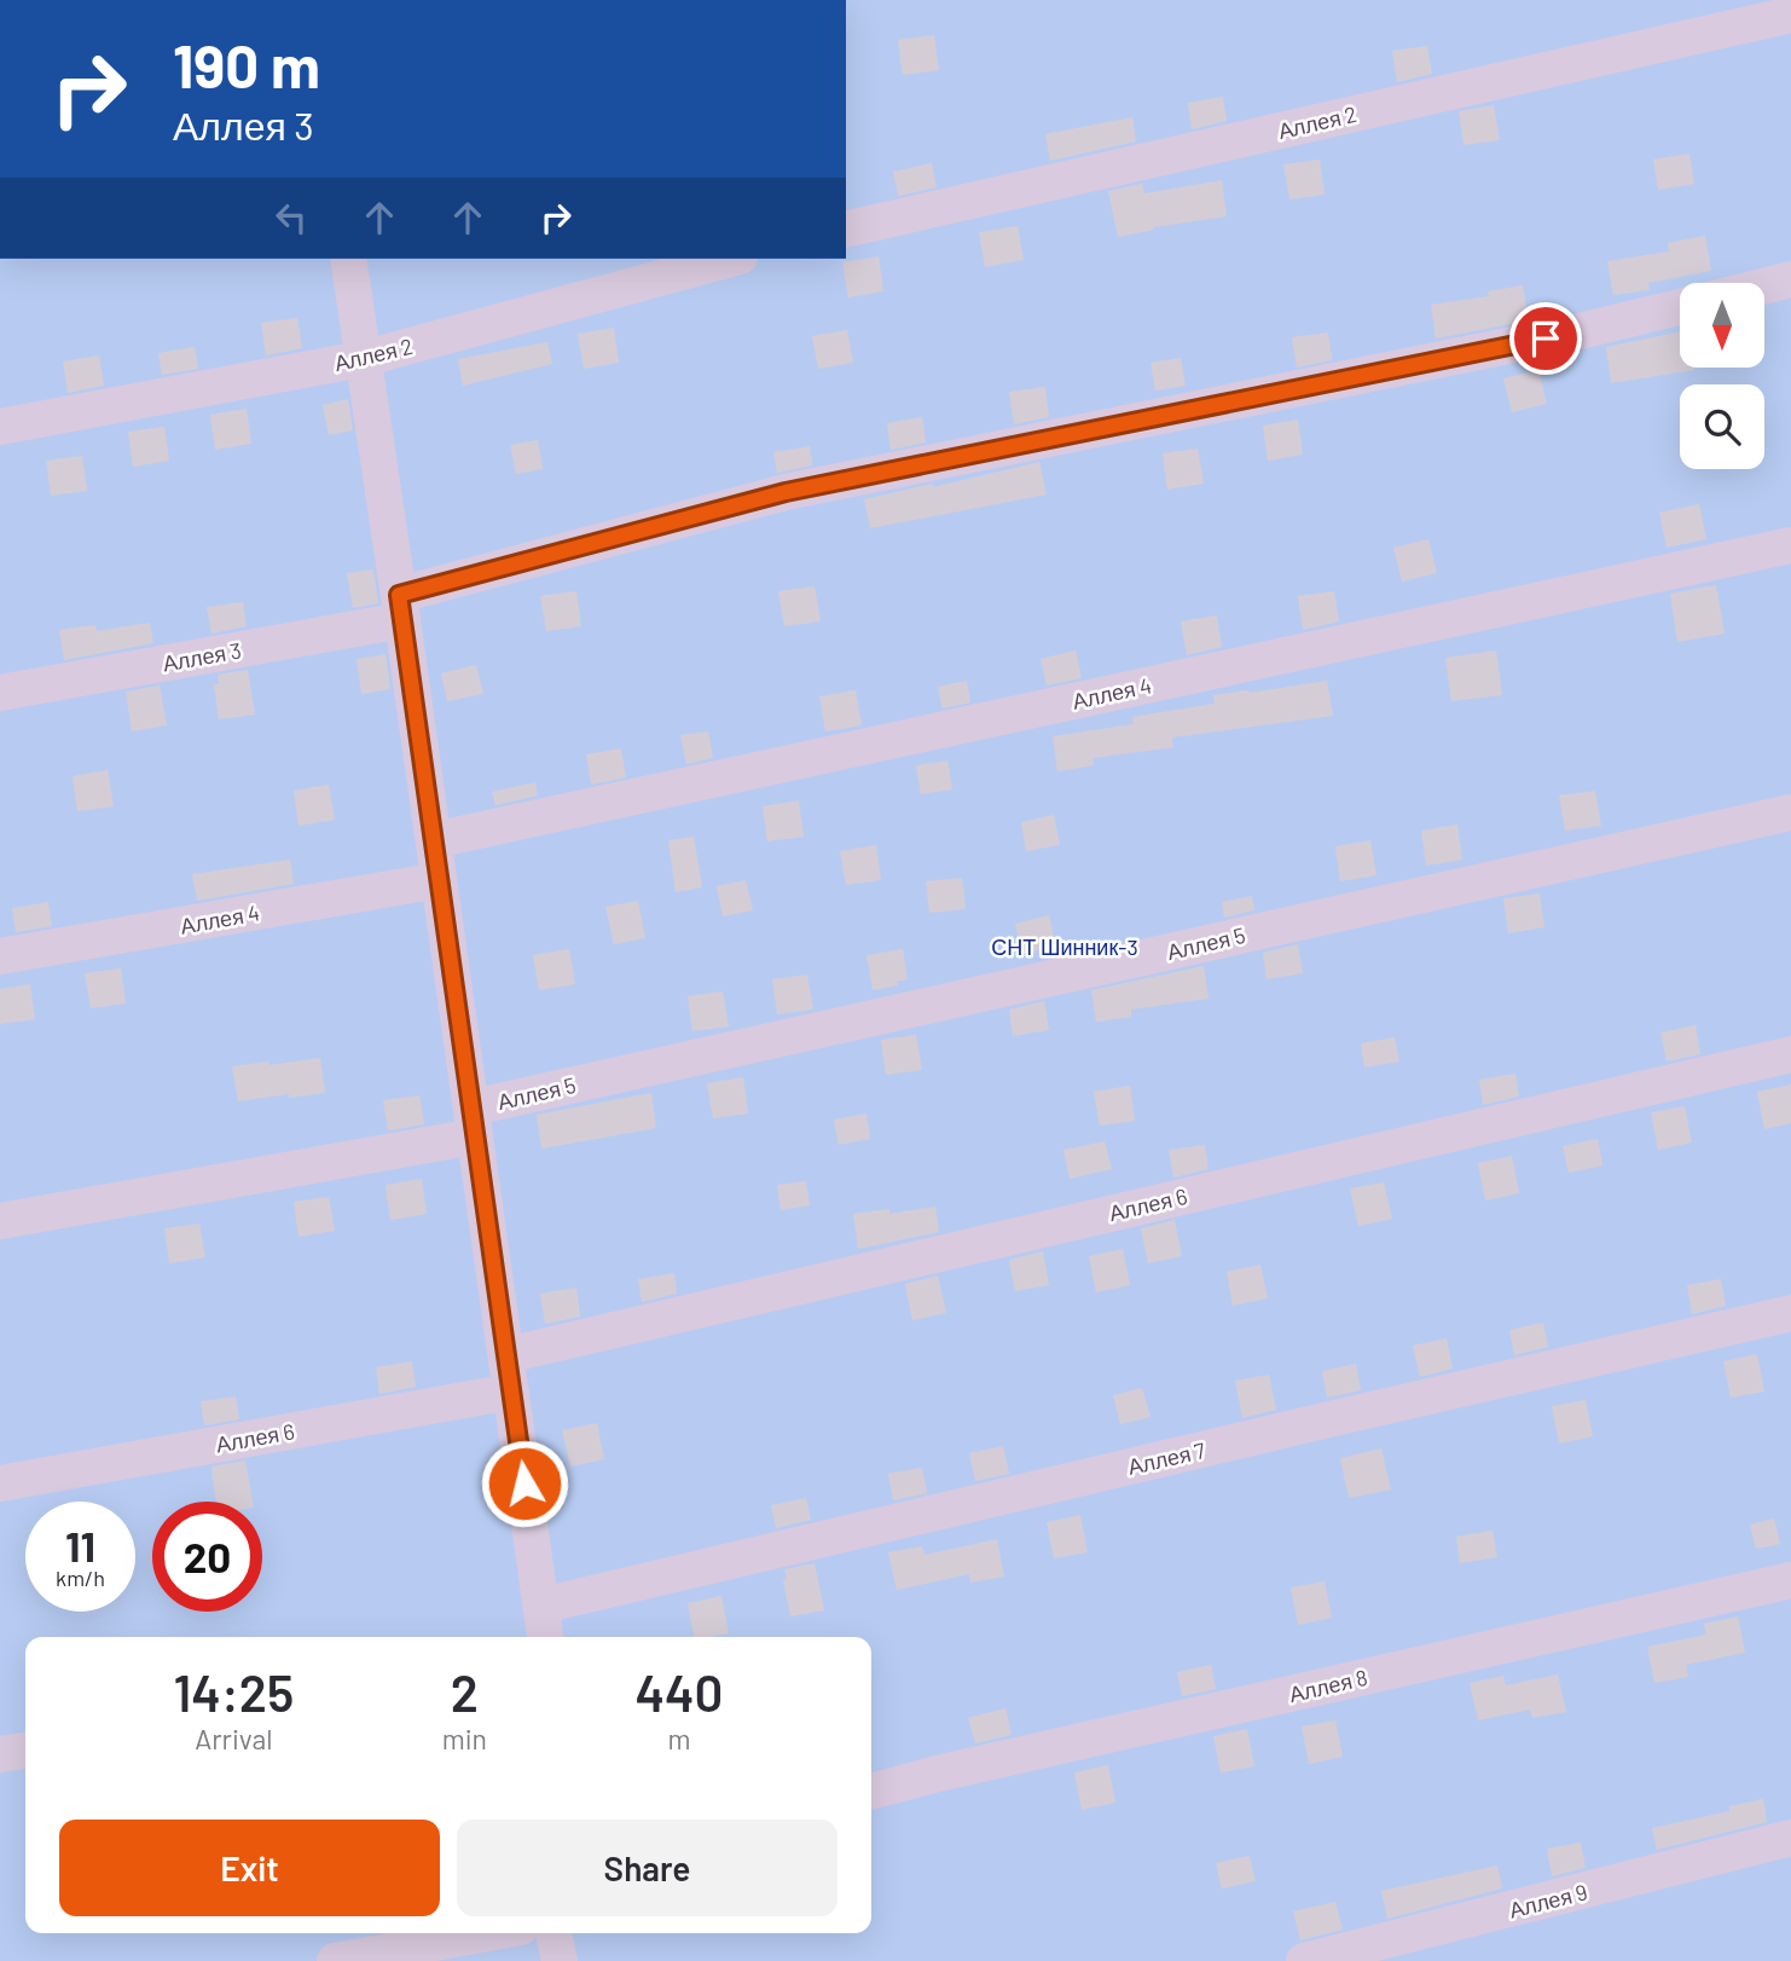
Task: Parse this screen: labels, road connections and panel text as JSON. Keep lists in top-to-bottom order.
{
  "streets": {
    "lane": [
      "Аллея 2",
      "Аллея 3",
      "Аллея 4",
      "Аллея 5",
      "Аллея 6",
      "Аллея 7",
      "Аллея 8",
      "Аллея 9"
    ]
  },
  "parks": ["СНТ Шинник-3"],
  "north": "bottom",
  "page": {
    "turn": ["190 m", "Аллея 3"],
    "speed": "11 km/h",
    "limit": "20",
    "eta": [
      "14:25",
      "Arrival",
      "2",
      "min",
      "440",
      "m"
    ],
    "buttons": ["Exit", "Share"]
  }
}
